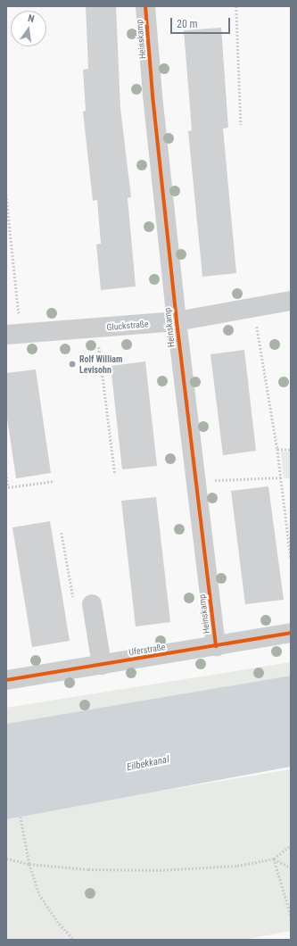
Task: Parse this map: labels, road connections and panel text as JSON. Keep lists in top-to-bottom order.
{
  "streets": {
    "street": ["Heinskamp", "Gluckstraße", "Uferstraße"]
  },
  "crossings": [
    ["Heinskamp", "Gluckstraße"],
    ["Heinskamp", "Uferstraße"]
  ],
  "water": ["Eilbekkanal"],
  "places": ["Rolf William Levisohn"],
  "scale_bar": "20 m",
  "north": "top"
}
